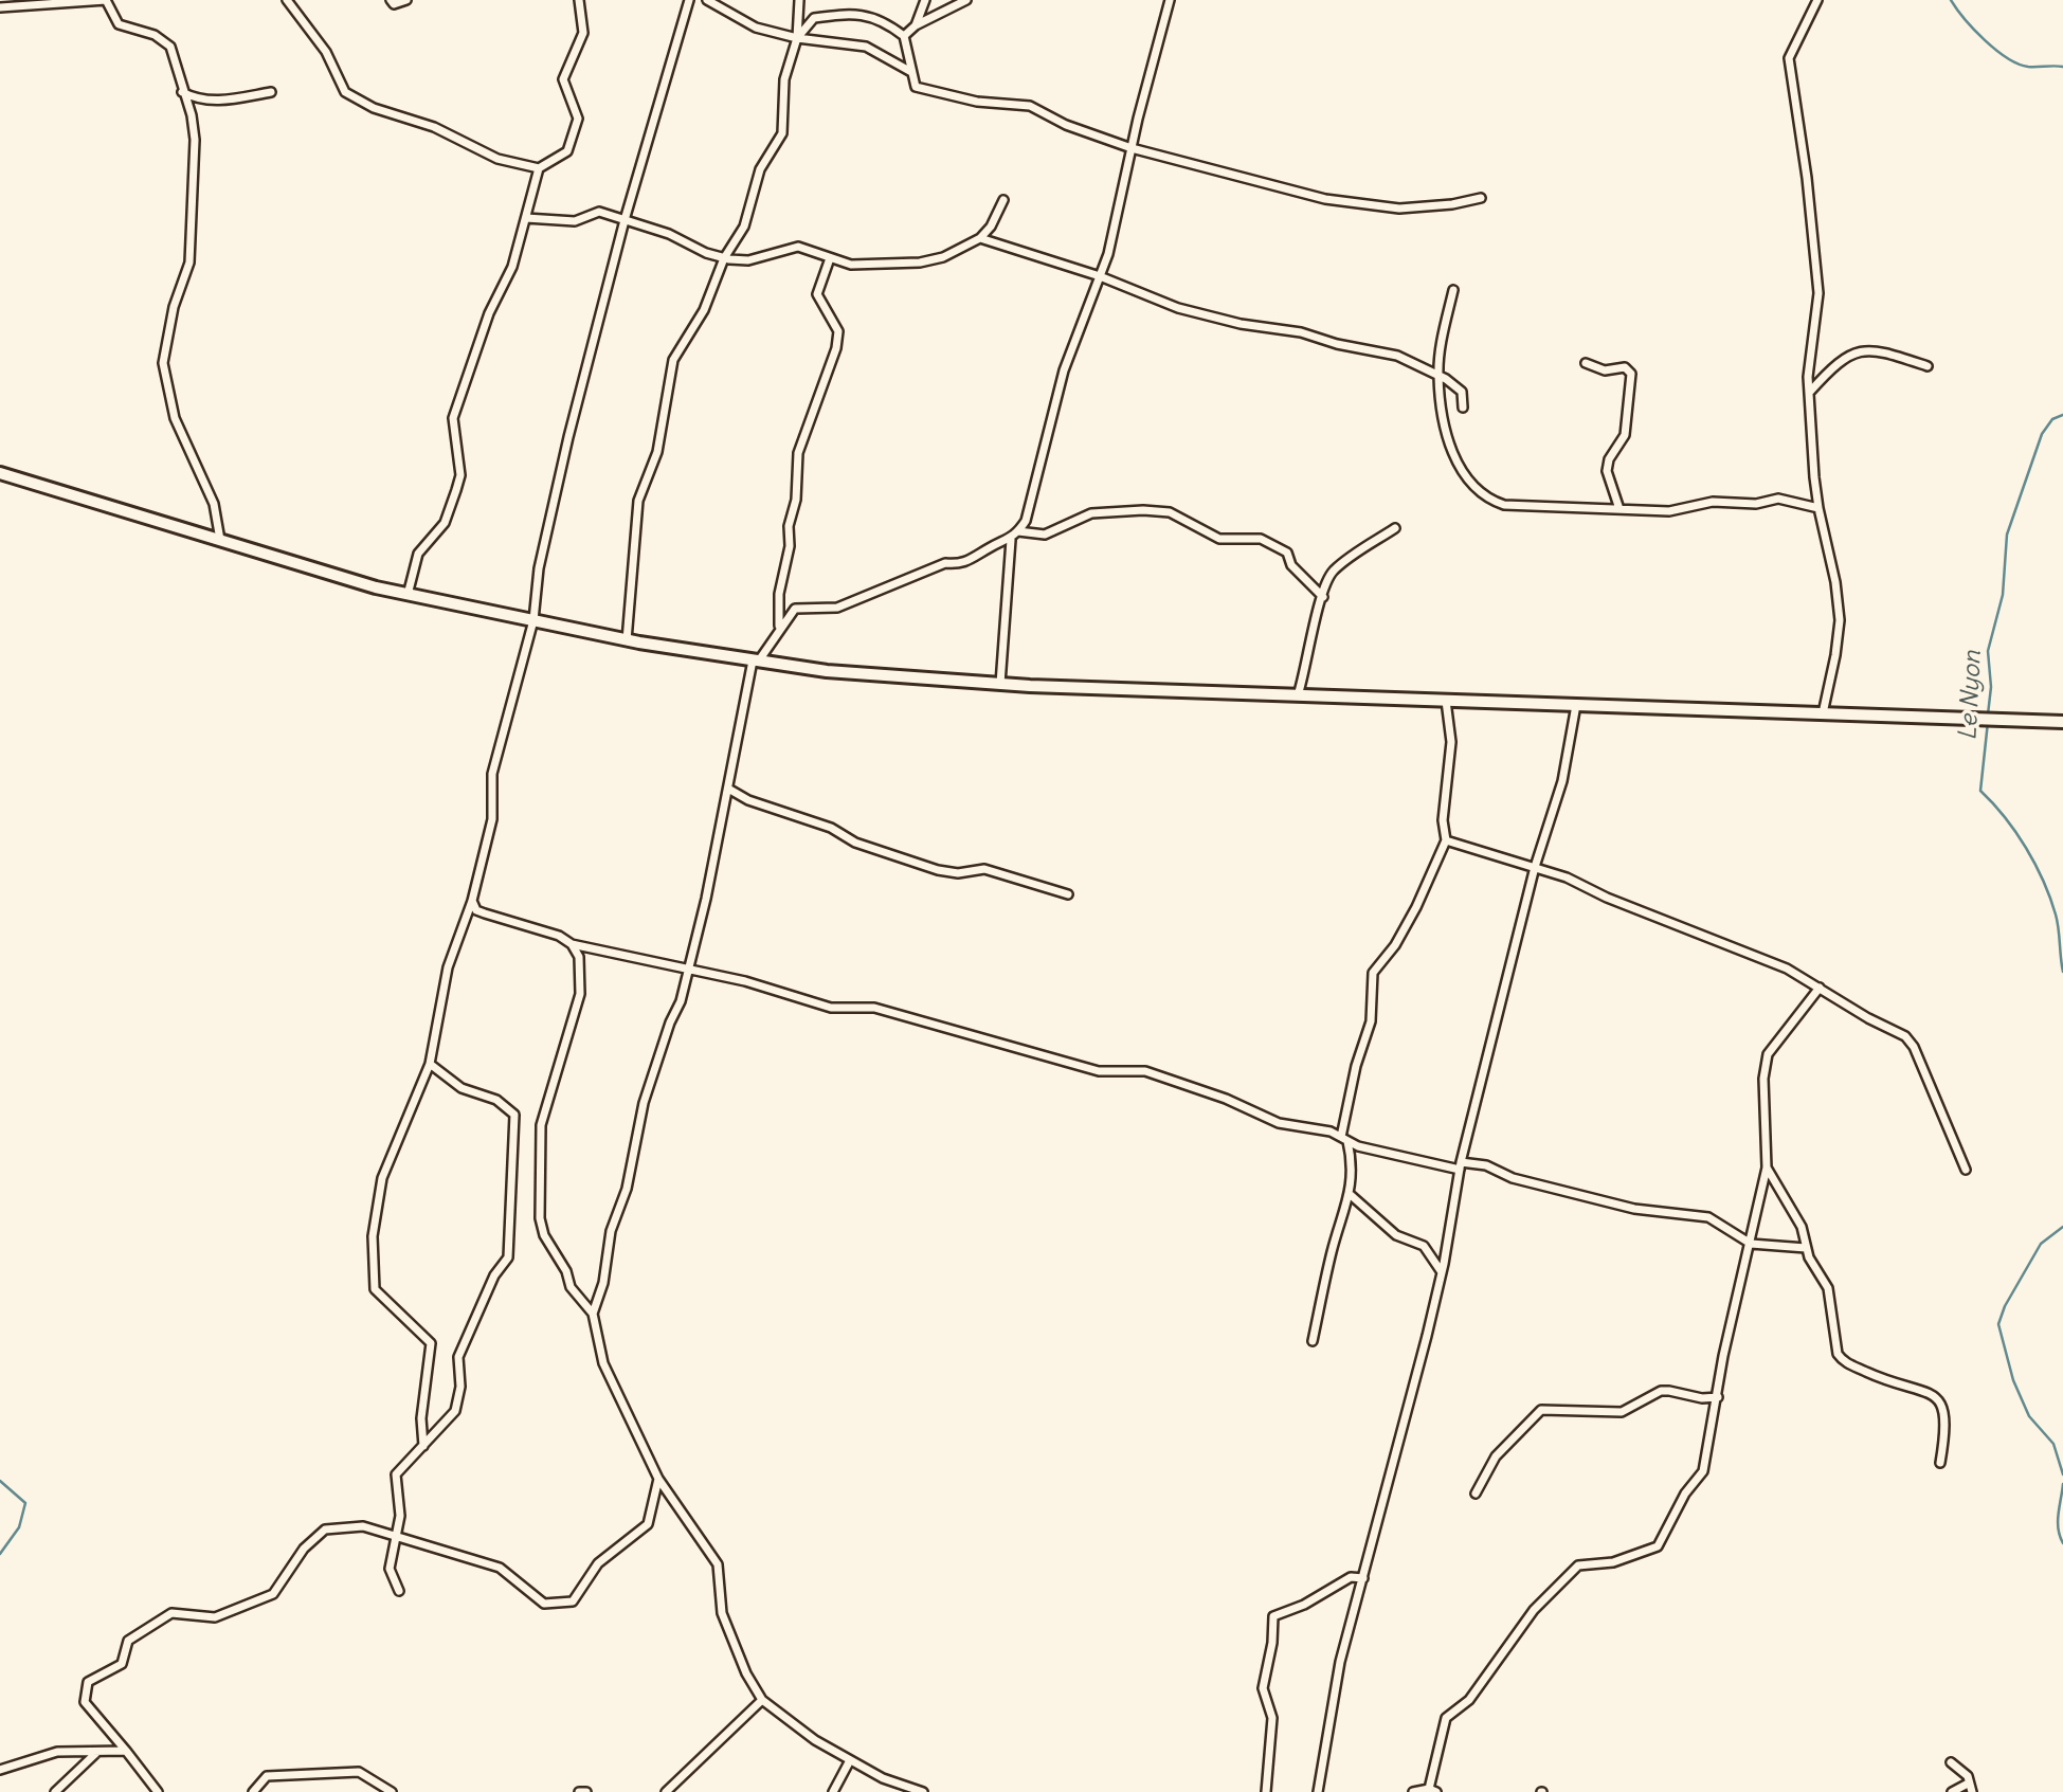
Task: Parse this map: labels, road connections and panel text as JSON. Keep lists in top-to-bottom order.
{
  "water": ["Le Nyon"]
}
